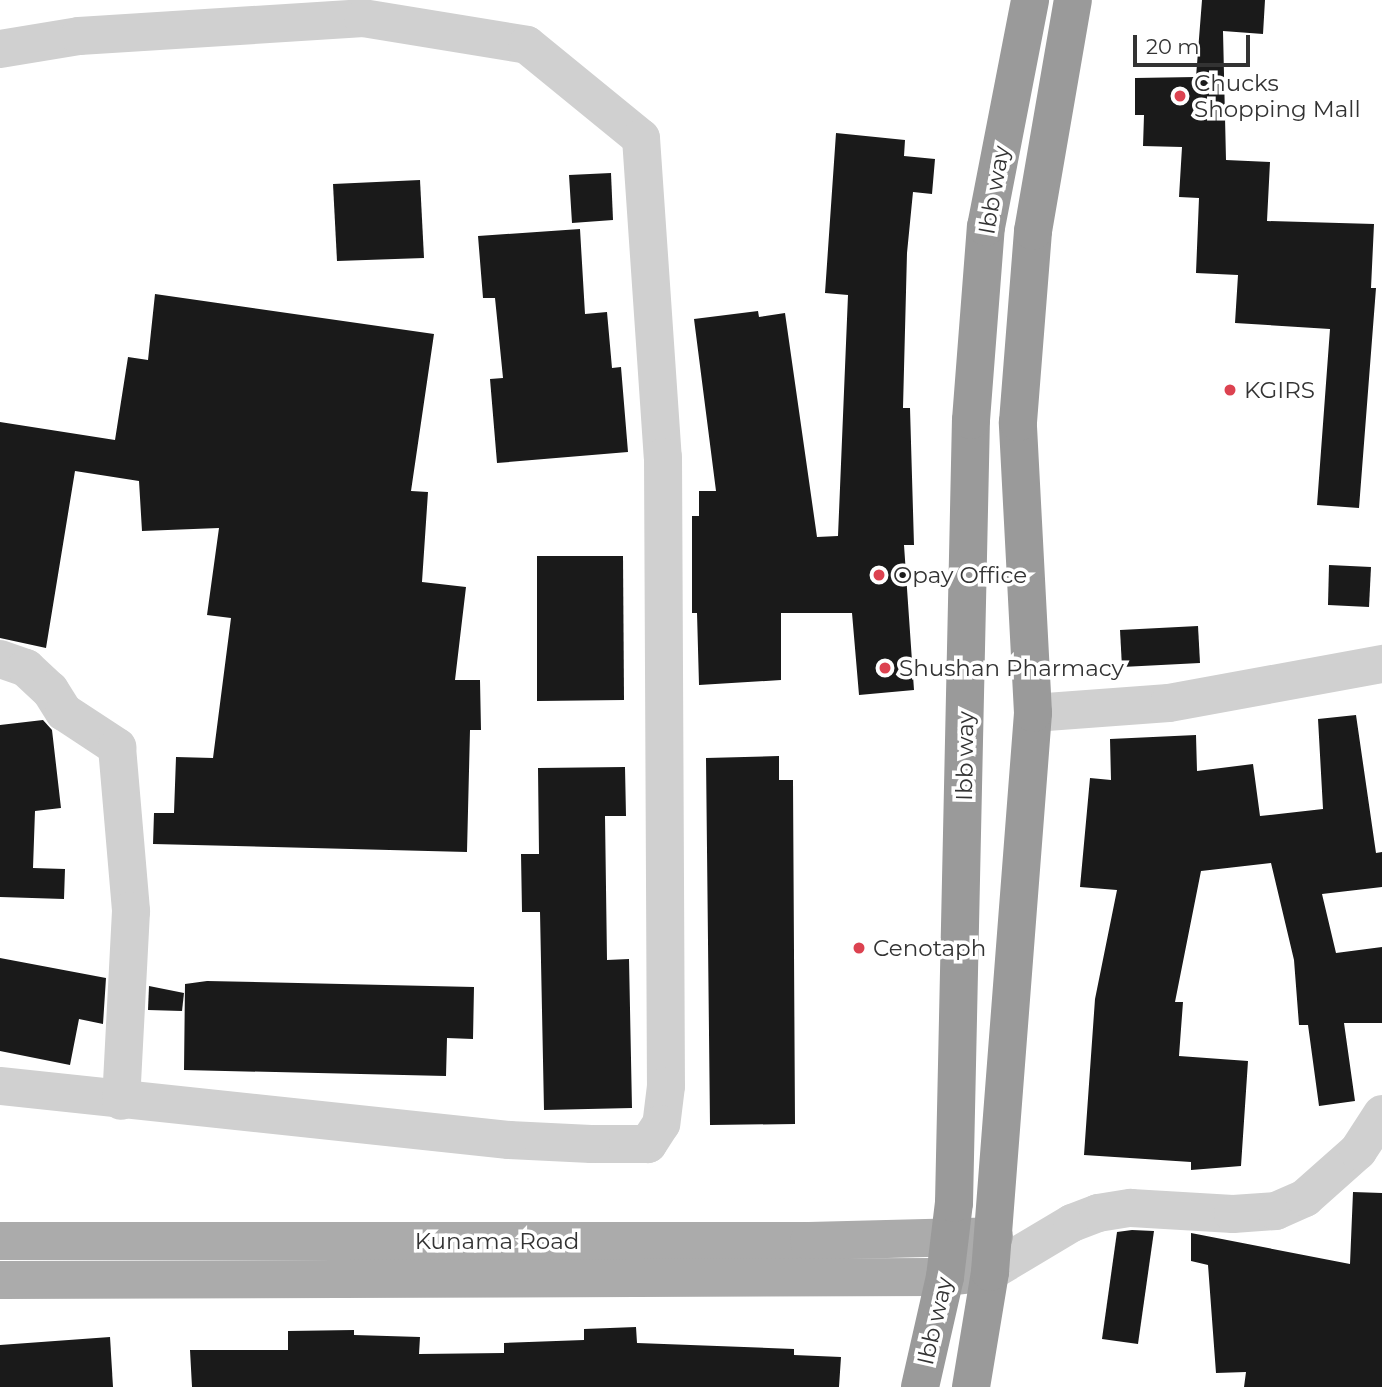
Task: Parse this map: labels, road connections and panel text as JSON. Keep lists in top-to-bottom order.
{
  "streets": {
    "highway": ["Ibb way"],
    "main road": ["Kunama Road"]
  },
  "crossings": [
    ["Ibb way", "Kunama Road"]
  ],
  "places": [
    "Chucks Shopping Mall",
    "KGIRS",
    "Opay Office",
    "Shushan Pharmacy",
    "Cenotaph"
  ],
  "scale_bar": "20 m"
}
